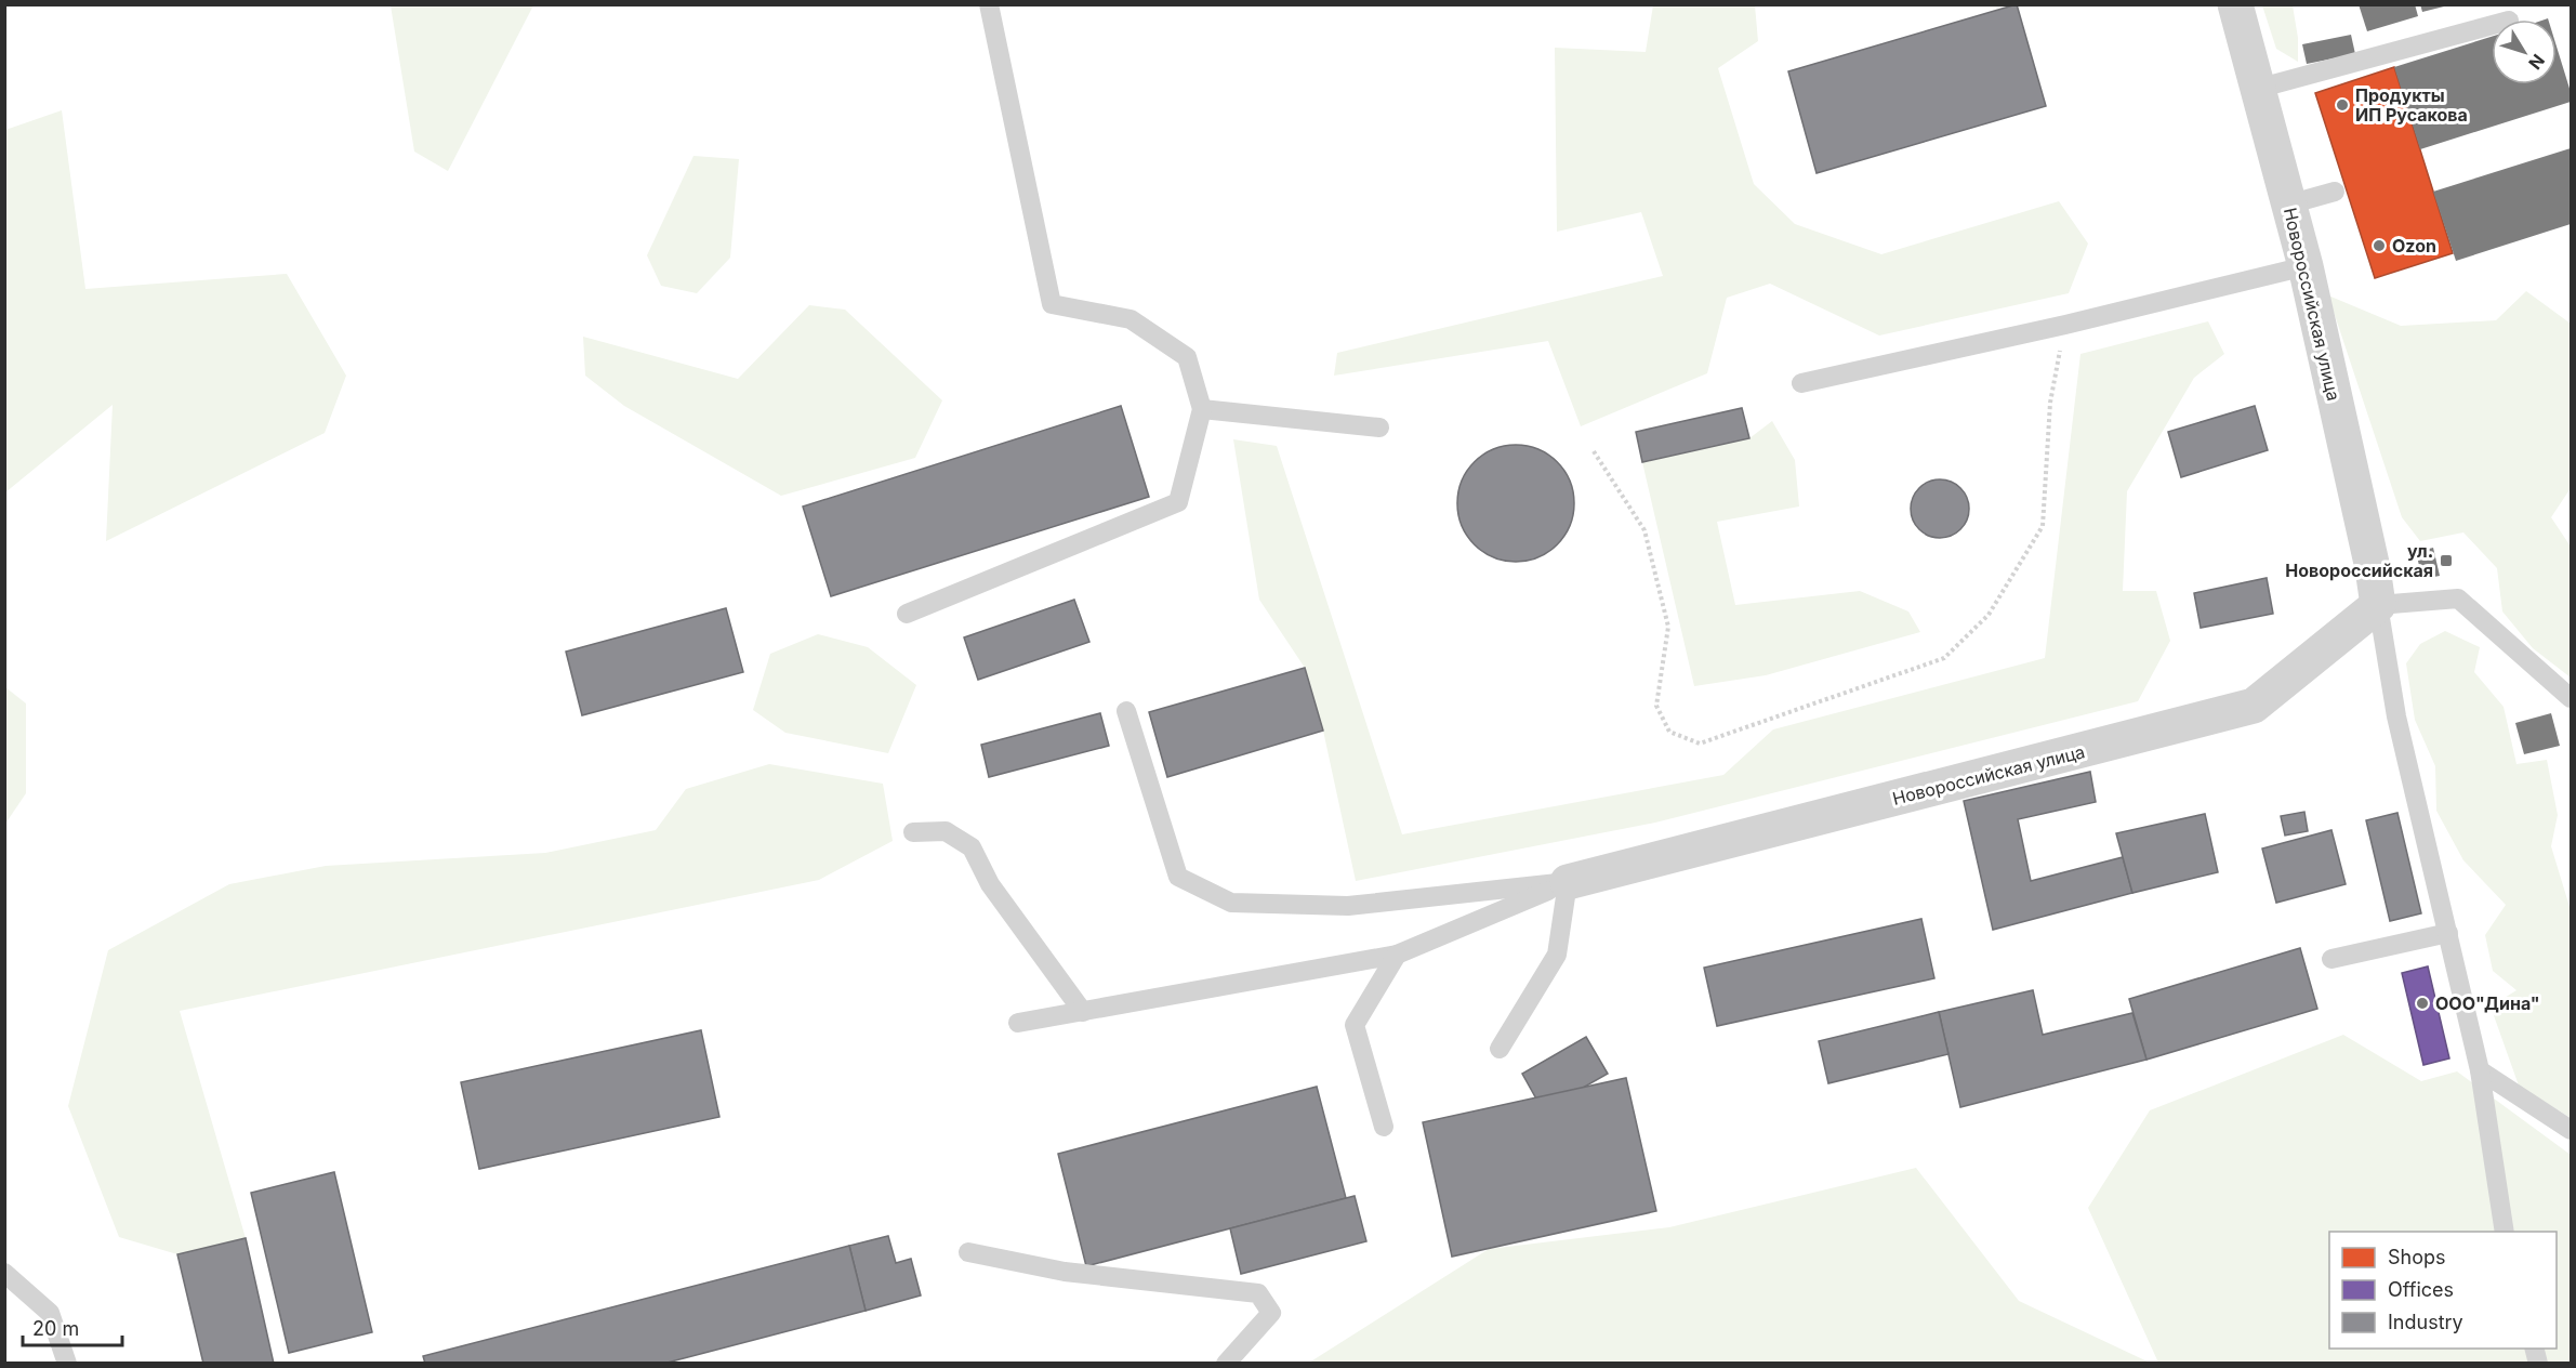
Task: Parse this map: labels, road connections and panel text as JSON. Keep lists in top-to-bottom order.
{
  "streets": {
    "street": ["Новороссийская улица"]
  },
  "places": {
    "other": ["Продукты ИП Русакова", "Ozon", "ООО\"Дина\""],
    "transit": ["ул. Новороссийская"]
  },
  "legend": ["Shops", "Offices", "Industry"],
  "scale_bar": "20 m",
  "north": "bottom right"
}
